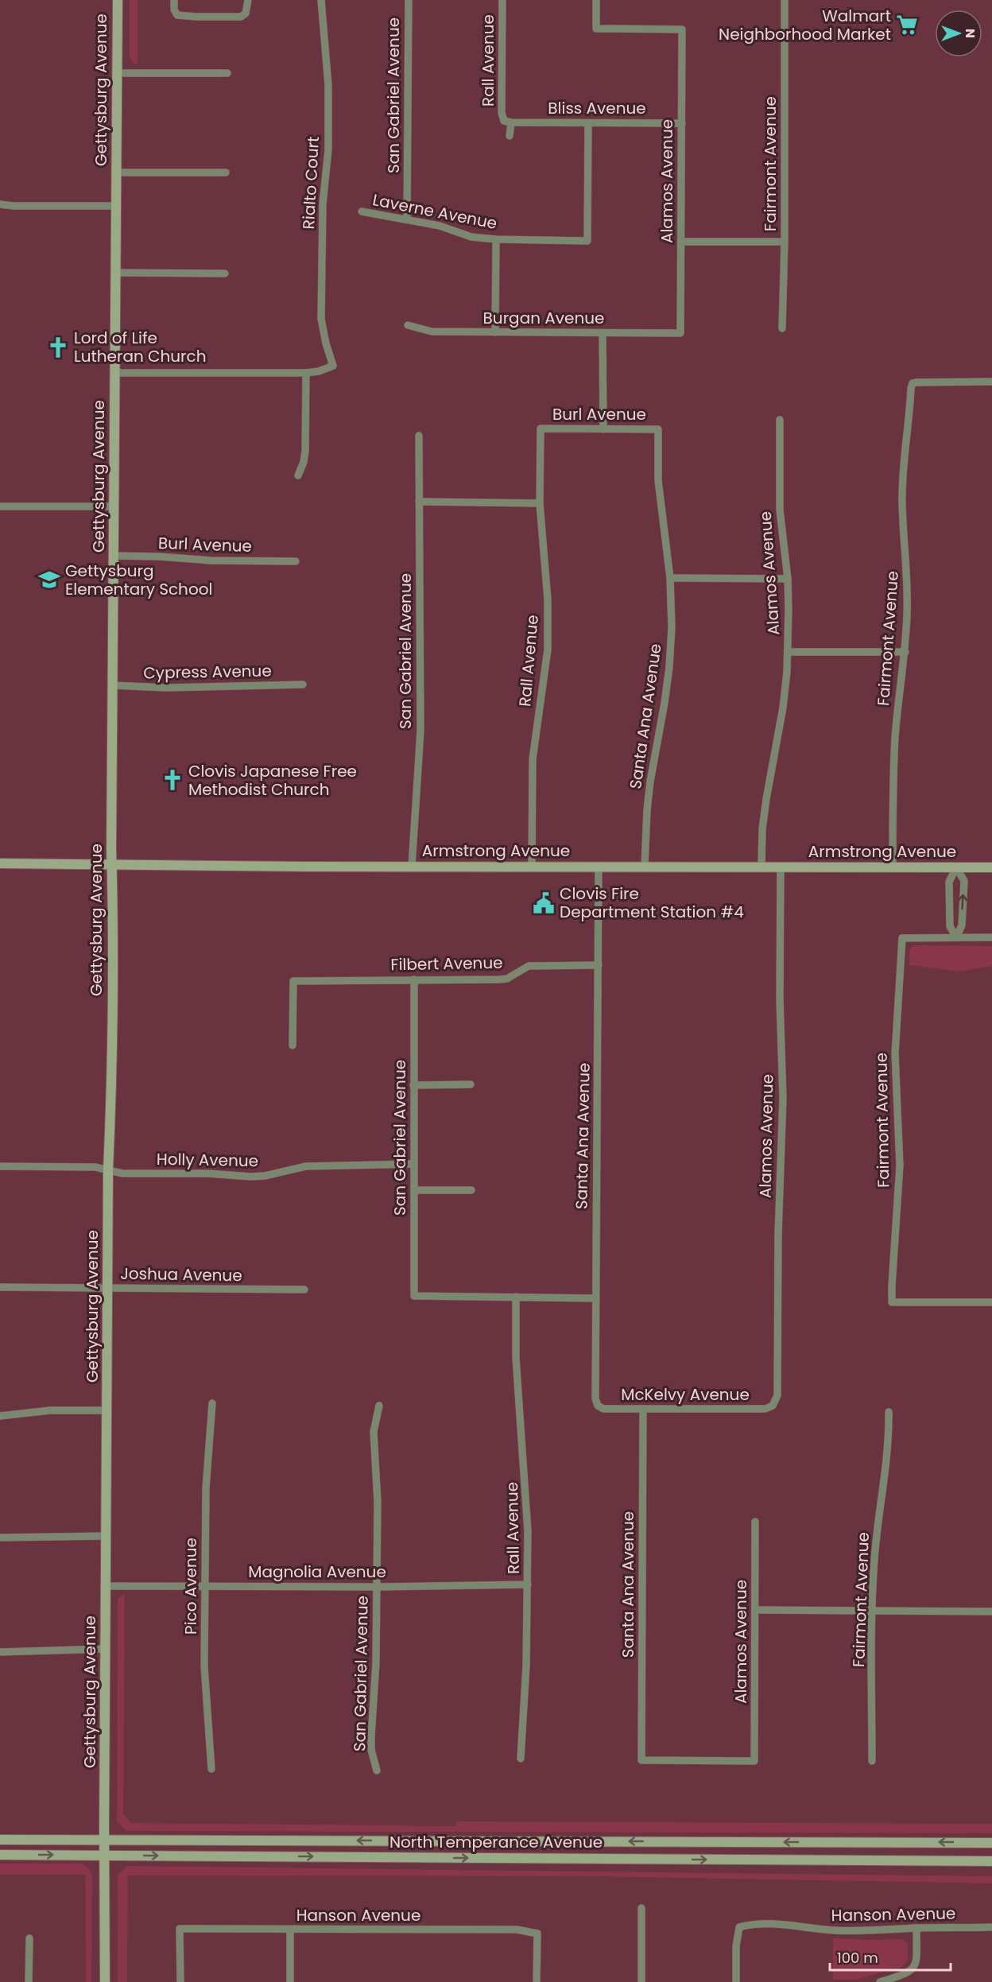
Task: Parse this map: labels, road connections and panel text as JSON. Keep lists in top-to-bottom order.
{
  "streets": {
    "street": [
      "Rall Avenue",
      "Gettysburg Avenue",
      "San Gabriel Avenue",
      "Bliss Avenue",
      "Fairmont Avenue",
      "Alamos Avenue",
      "Rialto Court",
      "Laverne Avenue",
      "Burgan Avenue",
      "Burl Avenue",
      "Cypress Avenue",
      "Santa Ana Avenue",
      "Armstrong Avenue",
      "Filbert Avenue",
      "Holly Avenue",
      "Joshua Avenue",
      "McKelvy Avenue",
      "Magnolia Avenue",
      "Pico Avenue",
      "North Temperance Avenue",
      "Hanson Avenue"
    ]
  },
  "crossings": [
    ["Rall Avenue", "San Gabriel Avenue"],
    ["Rall Avenue", "Bliss Avenue"],
    ["Rall Avenue", "Burl Avenue"],
    ["Rall Avenue", "Armstrong Avenue"],
    ["Rall Avenue", "Magnolia Avenue"],
    ["Gettysburg Avenue", "Burl Avenue"],
    ["Gettysburg Avenue", "Cypress Avenue"],
    ["Gettysburg Avenue", "Armstrong Avenue"],
    ["Gettysburg Avenue", "Holly Avenue"],
    ["Gettysburg Avenue", "Joshua Avenue"],
    ["Gettysburg Avenue", "Magnolia Avenue"],
    ["Gettysburg Avenue", "North Temperance Avenue"],
    ["San Gabriel Avenue", "Laverne Avenue"],
    ["San Gabriel Avenue", "Armstrong Avenue"],
    ["San Gabriel Avenue", "Filbert Avenue"],
    ["San Gabriel Avenue", "Holly Avenue"],
    ["San Gabriel Avenue", "Magnolia Avenue"],
    ["Bliss Avenue", "Alamos Avenue"],
    ["Bliss Avenue", "Laverne Avenue"],
    ["Fairmont Avenue", "Armstrong Avenue"],
    ["Alamos Avenue", "Burgan Avenue"],
    ["Alamos Avenue", "Santa Ana Avenue"],
    ["Alamos Avenue", "Armstrong Avenue"],
    ["Alamos Avenue", "McKelvy Avenue"],
    ["Burl Avenue", "Santa Ana Avenue"],
    ["Santa Ana Avenue", "Armstrong Avenue"],
    ["Santa Ana Avenue", "Filbert Avenue"],
    ["Santa Ana Avenue", "McKelvy Avenue"],
    ["Magnolia Avenue", "Pico Avenue"]
  ],
  "places": {
    "supermarket": ["Walmart Neighborhood Market"],
    "church": ["Lord of Life Lutheran Church", "Clovis Japanese Free Methodist Church"],
    "school or university": ["Gettysburg Elementary School"],
    "public building": ["Clovis Fire Department Station #4"]
  },
  "scale_bar": "100 m",
  "north": "right"
}
